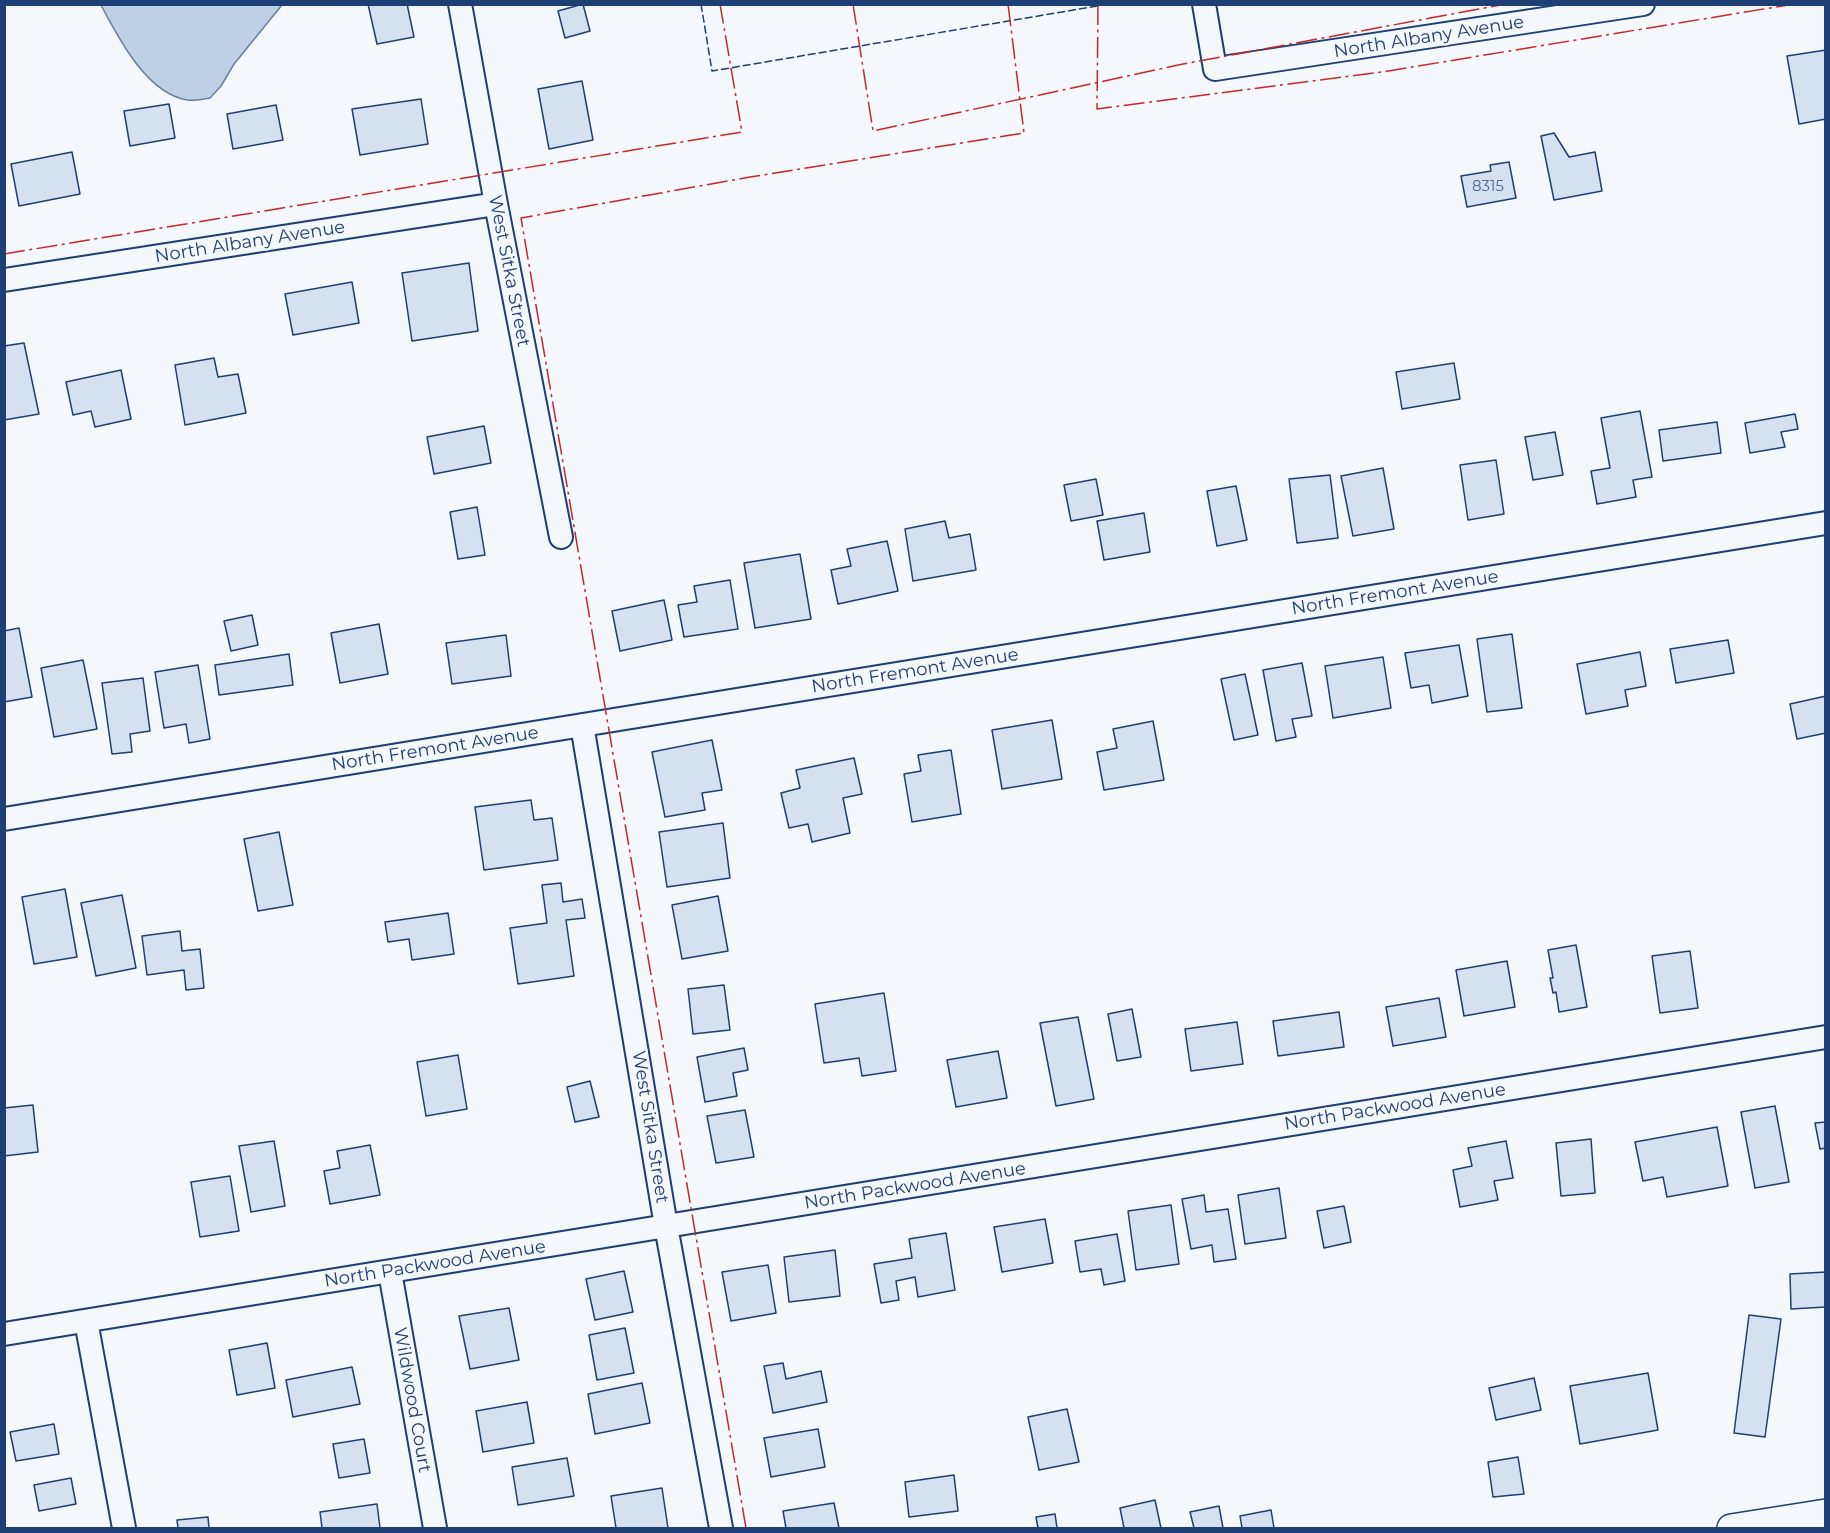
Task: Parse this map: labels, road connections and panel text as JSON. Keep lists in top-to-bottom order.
{
  "streets": {
    "street": [
      "North Albany Avenue",
      "West Sitka Street",
      "North Fremont Avenue",
      "North Packwood Avenue",
      "Wildwood Court"
    ]
  },
  "crossings": [
    ["North Albany Avenue", "West Sitka Street"],
    ["West Sitka Street", "North Fremont Avenue"],
    ["West Sitka Street", "North Packwood Avenue"],
    ["North Packwood Avenue", "Wildwood Court"]
  ],
  "house_numbers": ["8315"]
}
